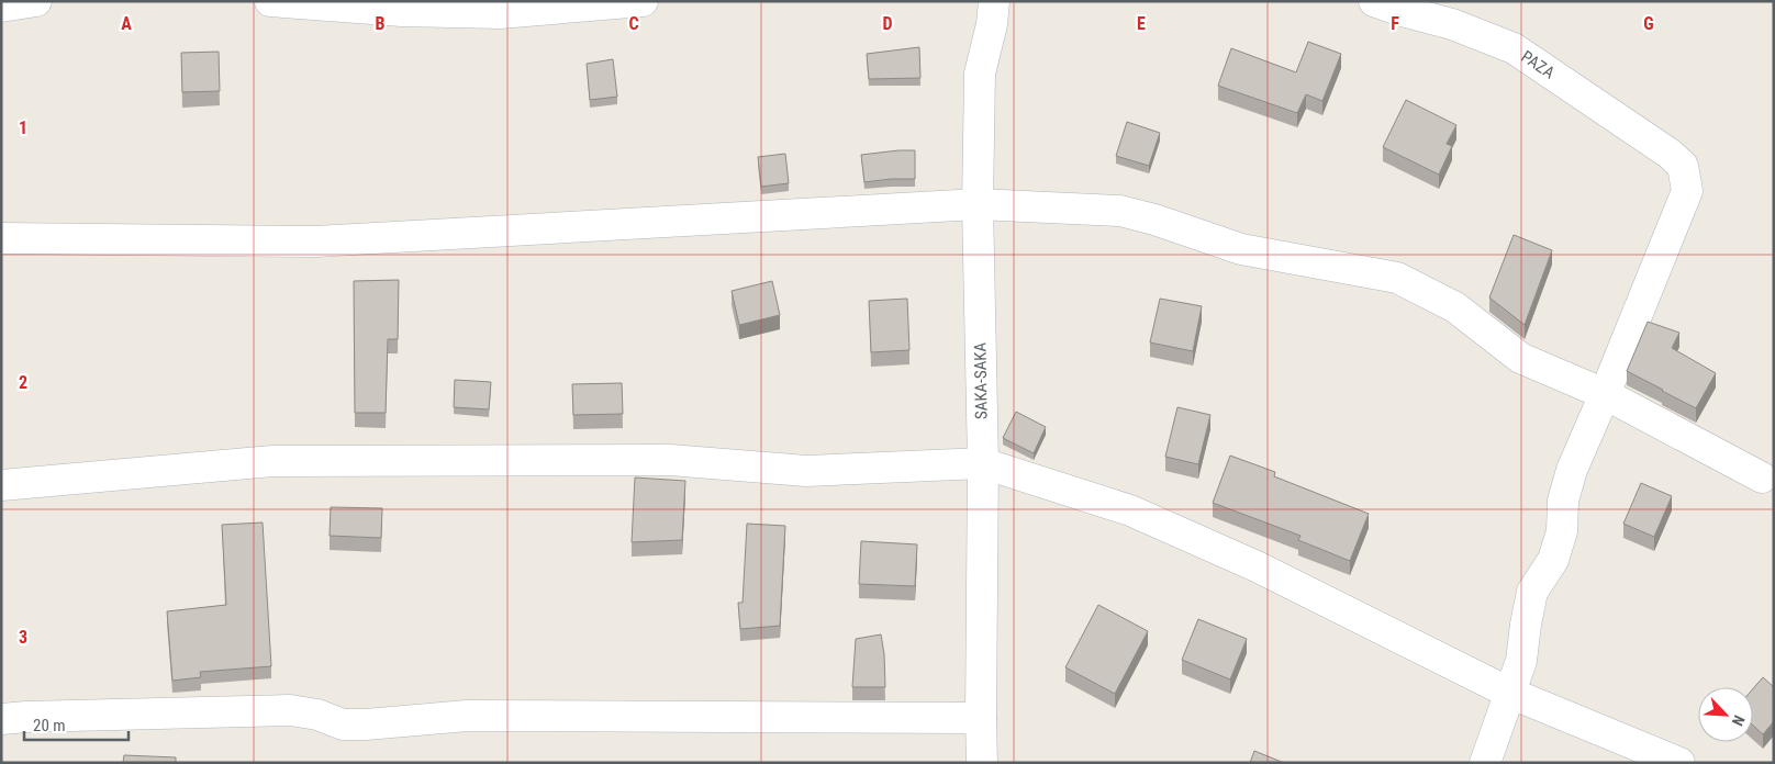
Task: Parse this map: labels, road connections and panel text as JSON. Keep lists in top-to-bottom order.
{
  "streets": {
    "street": ["PAZA", "SAKA-SAKA"]
  },
  "scale_bar": "20 m",
  "north": "bottom right",
  "grid": {
    "columns": [
      "A",
      "B",
      "C",
      "D",
      "E",
      "F",
      "G"
    ],
    "rows": ["1", "2", "3"]
  }
}
